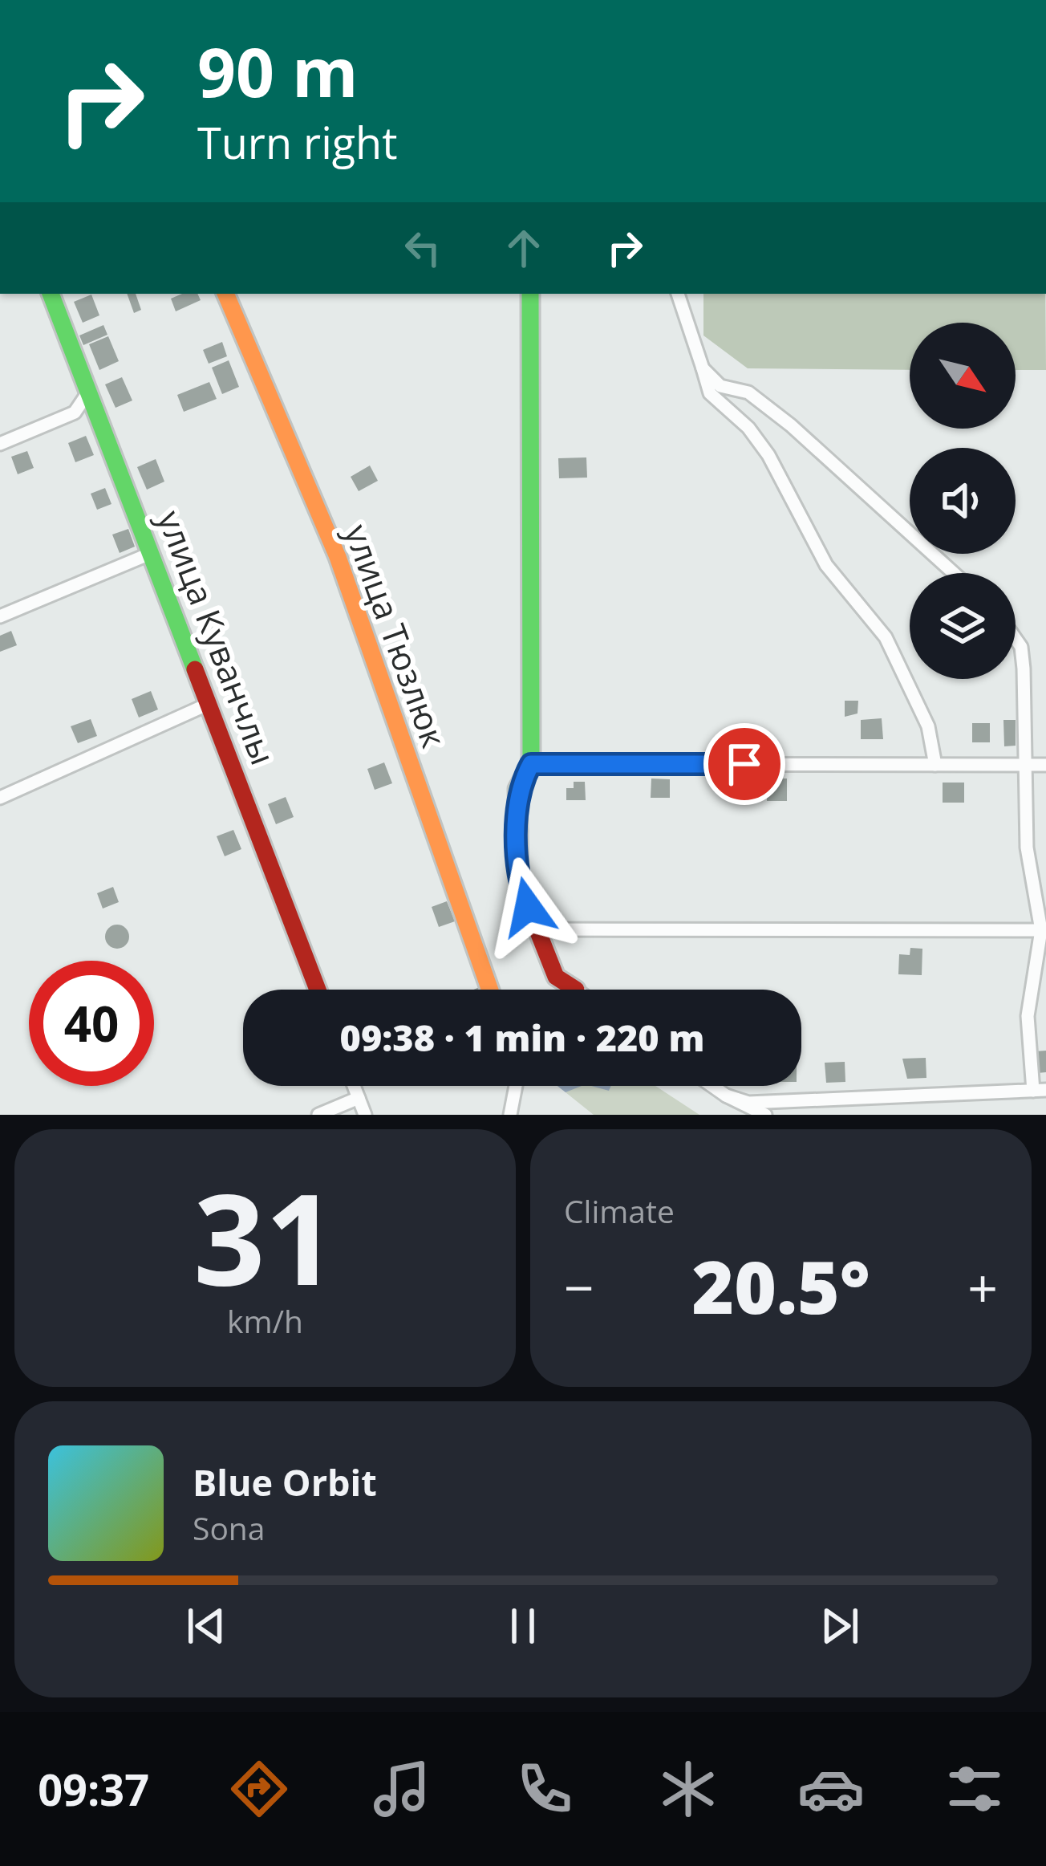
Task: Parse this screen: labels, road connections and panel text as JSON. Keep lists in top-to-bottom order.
{
  "streets": {
    "street": ["улица Тюзлюк", "улица Куванчлы"]
  },
  "north": "bottom right",
  "page": {
    "turn": ["90 m", "Turn right"],
    "limit": "40",
    "trip": "09:38 · 1 min · 220 m",
    "tile": [
      ["31", "km/h"],
      "Climate"
    ],
    "heat": ["−", "20.5°", "+"],
    "song": ["Blue Orbit", "Sona"],
    "tabs": "09:37"
  }
}
